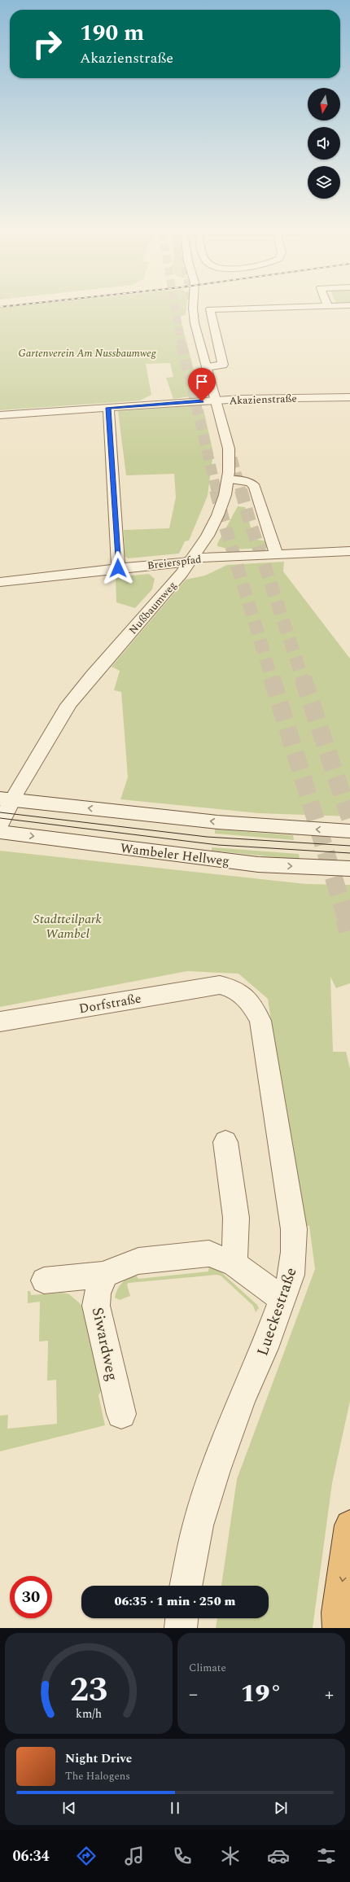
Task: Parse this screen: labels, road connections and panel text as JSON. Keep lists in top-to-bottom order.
{
  "streets": {
    "street": [
      "Akazienstraße",
      "Breierspfad",
      "Nußbaumweg",
      "Wambeler Hellweg",
      "Dorfstraße",
      "Lueckestraße",
      "Siwardweg"
    ]
  },
  "crossings": [
    ["Akazienstraße", "Nußbaumweg"],
    ["Breierspfad", "Nußbaumweg"],
    ["Dorfstraße", "Lueckestraße"]
  ],
  "parks": ["Gartenverein Am Nussbaumweg", "Stadtteilpark Wambel"],
  "north": "bottom",
  "page": {
    "turn": ["190 m", "Akazienstraße"],
    "limit": "30",
    "trip": "06:35 · 1 min · 250 m",
    "tile": "Climate",
    "heat": ["−", "19°", "+"],
    "song": ["Night Drive", "The Halogens"],
    "tabs": "06:34",
    "gauge": ["23", "km/h"]
  }
}
